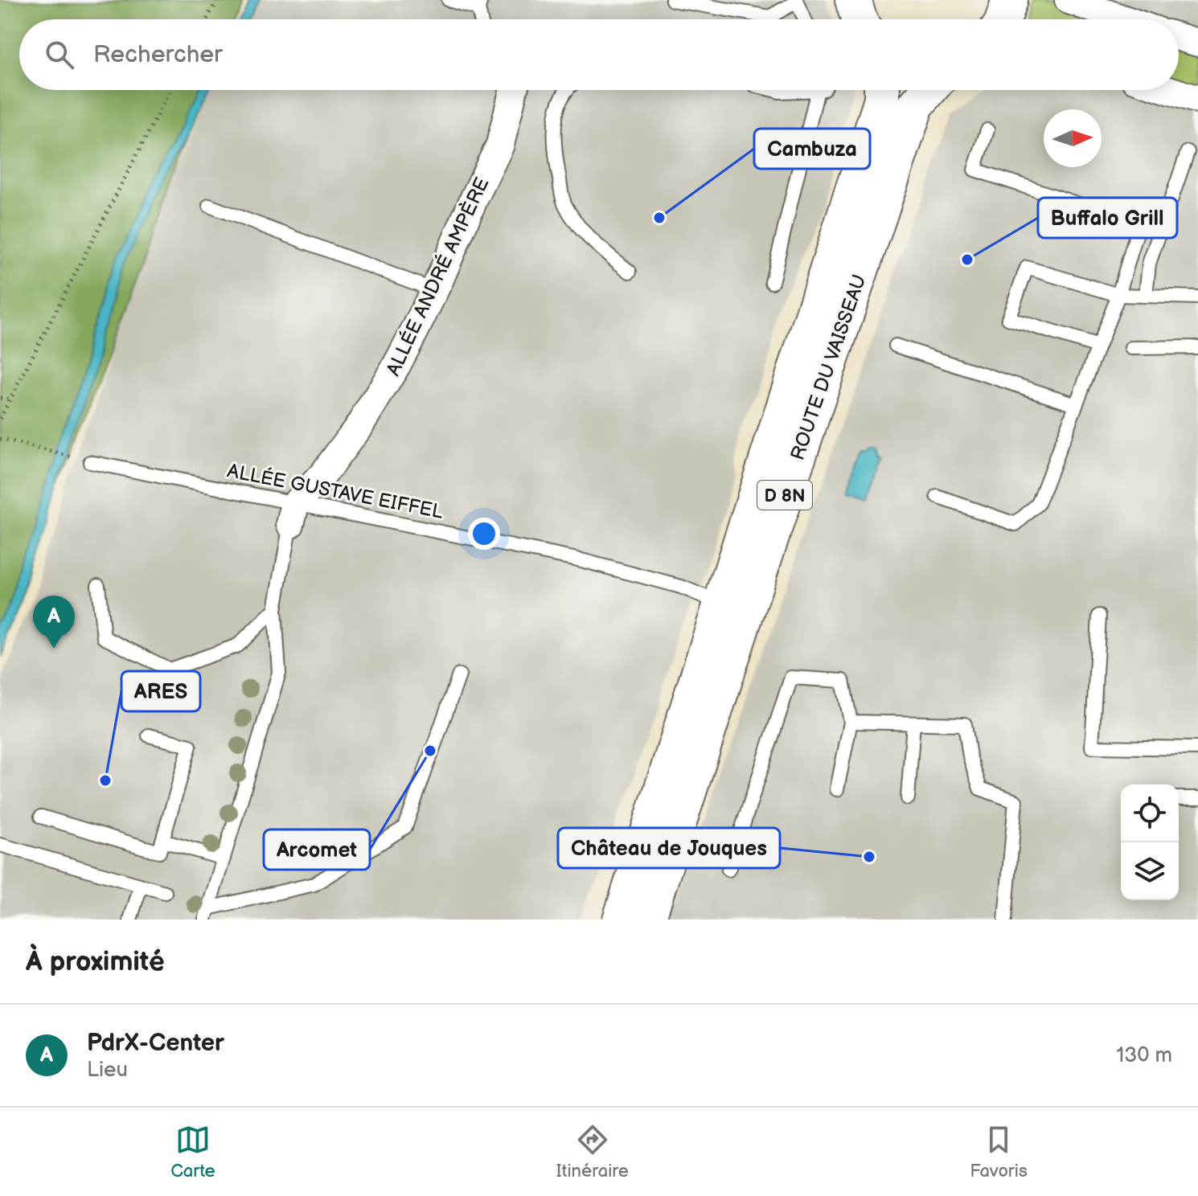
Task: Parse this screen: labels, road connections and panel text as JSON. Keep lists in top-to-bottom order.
{
  "streets": {
    "main road": ["ROUTE DU VAISSEAU", "D 8N"],
    "street": ["ALLÉE ANDRÉ AMPÈRE"],
    "lane": ["ALLÉE GUSTAVE EIFFEL"]
  },
  "crossings": [
    ["ALLÉE ANDRÉ AMPÈRE", "ALLÉE GUSTAVE EIFFEL"],
    ["ROUTE DU VAISSEAU", "ALLÉE GUSTAVE EIFFEL"]
  ],
  "places": [
    "Cambuza",
    "Buffalo Grill",
    "Arcomet",
    "ARES",
    "Château de Jouques"
  ],
  "north": "right",
  "page": {
    "search": "Rechercher",
    "pins": "A",
    "heading": "À proximité",
    "list": [
      {
        "mark": "A",
        "name": "PdrX-Center",
        "note": "Lieu",
        "value": "130 m"
      }
    ],
    "nav": ["Carte", "Itinéraire", "Favoris"]
  }
}
